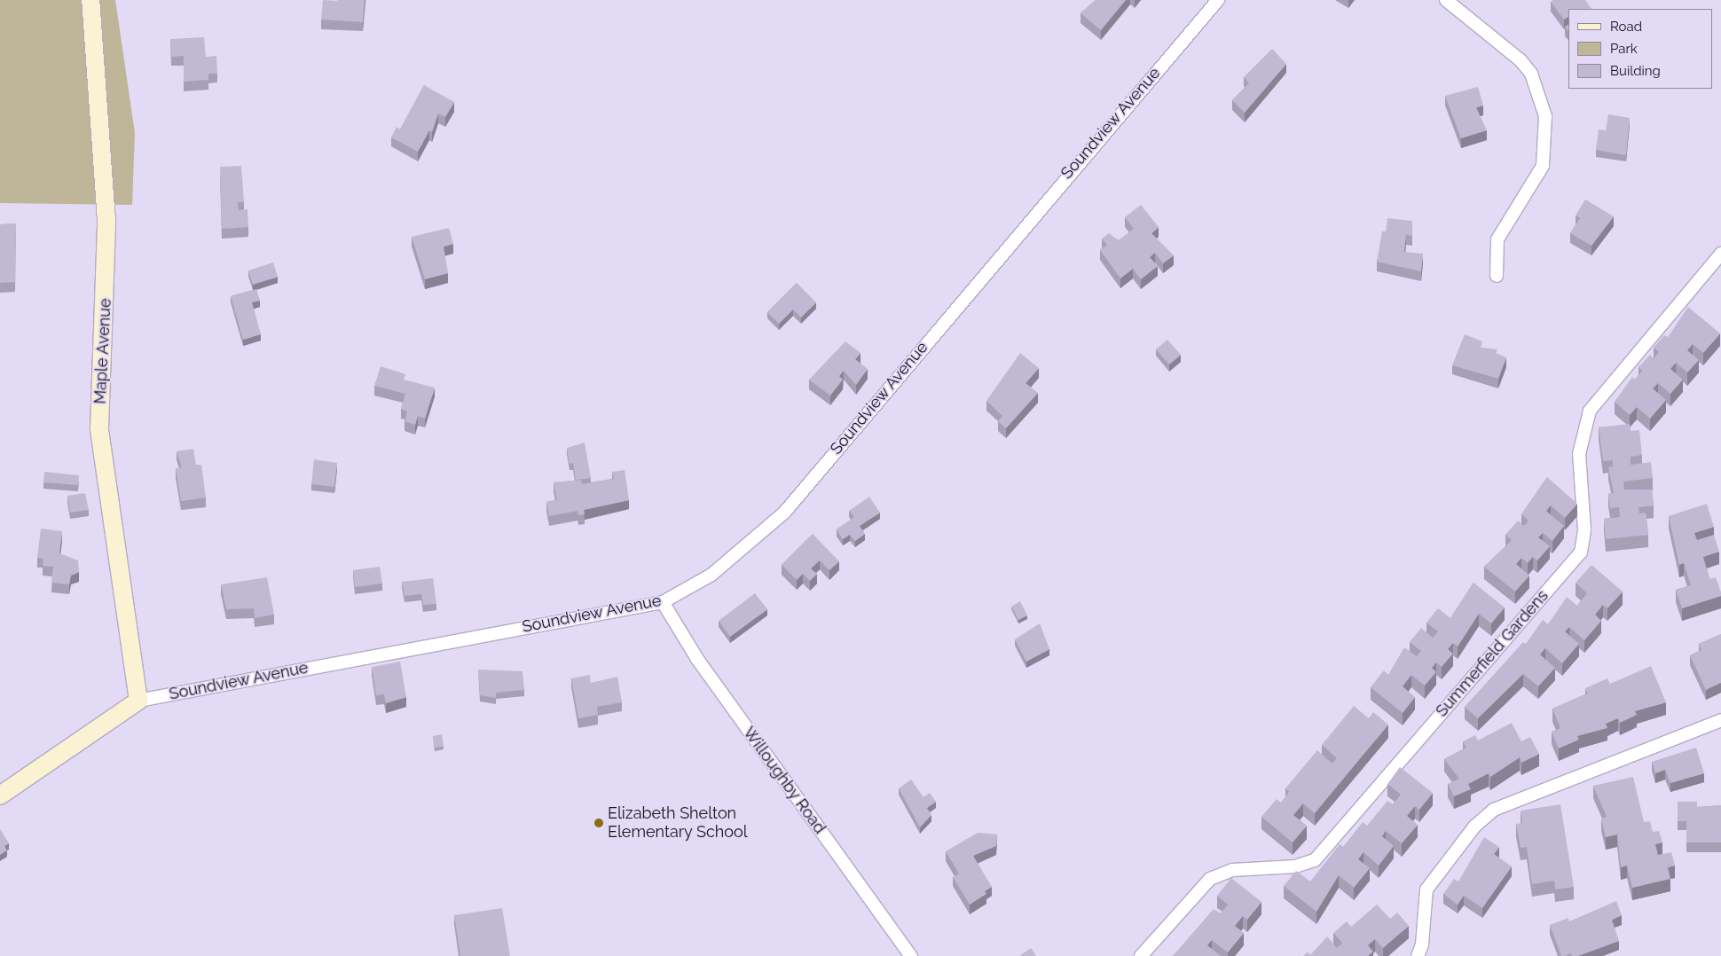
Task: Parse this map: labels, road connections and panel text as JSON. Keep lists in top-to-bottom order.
{
  "streets": {
    "main road": ["Soundview Avenue", "Maple Avenue"],
    "street": ["Summerfield Gardens", "Willoughby Road"]
  },
  "crossings": [
    ["Soundview Avenue", "Maple Avenue"],
    ["Soundview Avenue", "Willoughby Road"]
  ],
  "places": ["Elizabeth Shelton Elementary School"],
  "legend": ["Road", "Park", "Building"]
}
